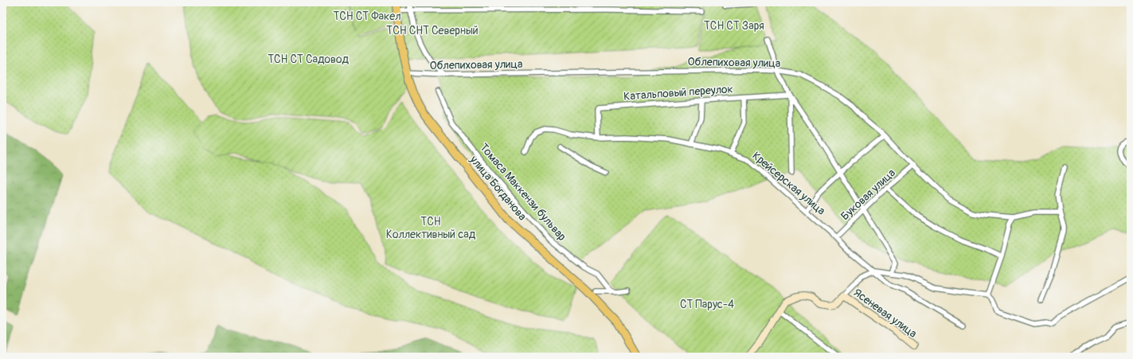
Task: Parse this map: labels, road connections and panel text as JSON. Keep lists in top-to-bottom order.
{
  "streets": {
    "main road": ["улица Богданова"],
    "street": [
      "Облепиховая улица",
      "Катальповый переулок",
      "Крейсерская улица",
      "Томаса Маккензи бульвар",
      "Буковая улица",
      "Ясеневая улица"
    ]
  },
  "crossings": [
    ["Облепиховая улица", "улица Богданова"],
    ["Облепиховая улица", "Буковая улица"],
    ["Катальповый переулок", "Крейсерская улица"],
    ["Крейсерская улица", "Буковая улица"]
  ],
  "parks": [
    "ТСН СТ Факел",
    "ТСН СТ Заря",
    "ТСН СНТ Северный",
    "ТСН СТ Садовод",
    "ТСН Коллективный сад",
    "СТ Парус-4"
  ]
}
